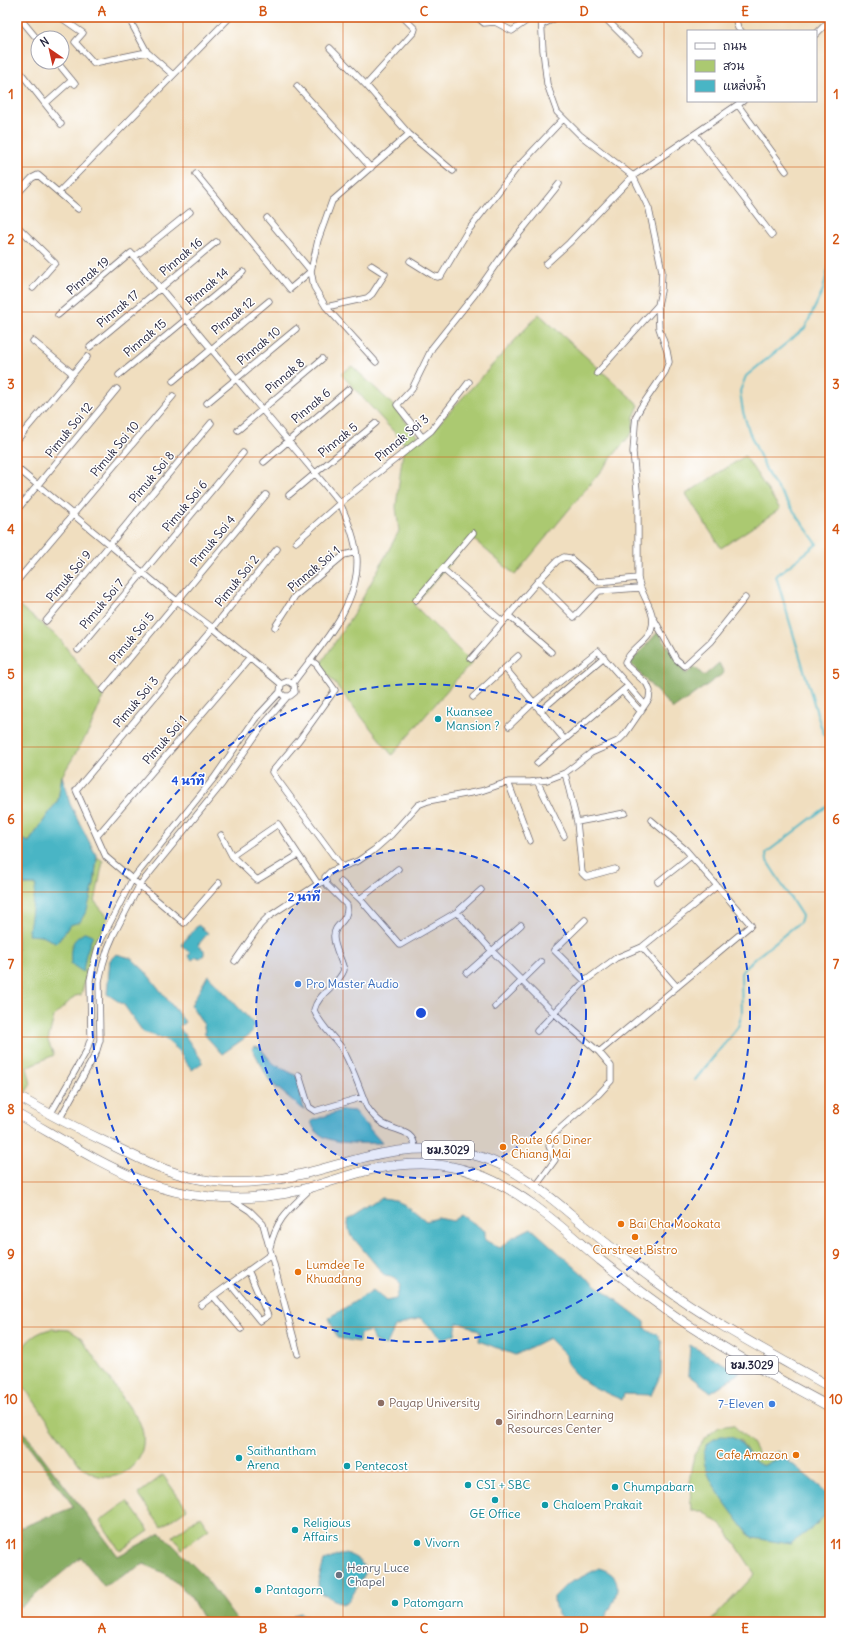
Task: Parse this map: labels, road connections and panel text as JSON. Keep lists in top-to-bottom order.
{
  "streets": {
    "main road": ["ชม.3029"],
    "street": [
      "Pinnak 16",
      "Pinnak 19",
      "Pinnak 14",
      "Pinnak 17",
      "Pinnak 12",
      "Pinnak 15",
      "Pinnak 10",
      "Pinnak 8",
      "Pinnak 6",
      "Pimuk Soi 12",
      "Pinnak Soi 3",
      "Pinnak 5",
      "Pimuk Soi 10",
      "Pimuk Soi 8",
      "Pimuk Soi 6",
      "Pimuk Soi 4",
      "Pinnak Soi 1",
      "Pimuk Soi 9",
      "Pimuk Soi 2",
      "Pimuk Soi 7",
      "Pimuk Soi 5",
      "Pimuk Soi 3",
      "Pimuk Soi 1"
    ]
  },
  "crossings": [
    ["Pinnak 16", "Pinnak 17"],
    ["Pinnak 14", "Pinnak 15"],
    ["Pimuk Soi 8", "Pimuk Soi 9"],
    ["Pimuk Soi 6", "Pimuk Soi 7"],
    ["Pimuk Soi 4", "Pimuk Soi 5"],
    ["Pimuk Soi 2", "Pimuk Soi 3"],
    ["Pimuk Soi 3", "Pimuk Soi 1"]
  ],
  "places": [
    "Kuansee Mansion ?",
    "Pro Master Audio",
    "Route 66 Diner Chiang Mai",
    "Bai Cha Mookata",
    "Carstreet Bistro",
    "Lumdee Te Khuadang",
    "Payap University",
    "7-Eleven",
    "Sirindhorn Learning Resources Center",
    "Cafe Amazon",
    "Saithantham Arena",
    "Pentecost",
    "CSI + SBC",
    "Chumpabarn",
    "GE Office",
    "Chaloem Prakait",
    "Religious Affairs",
    "Vivorn",
    "Henry Luce Chapel",
    "Pantagorn",
    "Patomgarn"
  ],
  "legend": ["ถนน", "สวน", "แหล่งน้ำ"],
  "north": "top left",
  "grid": {
    "columns": [
      "A",
      "B",
      "C",
      "D",
      "E"
    ],
    "rows": [
      "1",
      "2",
      "3",
      "4",
      "5",
      "6",
      "7",
      "8",
      "9",
      "10",
      "11"
    ]
  },
  "rings": ["4 นาที", "2 นาที"]
}
